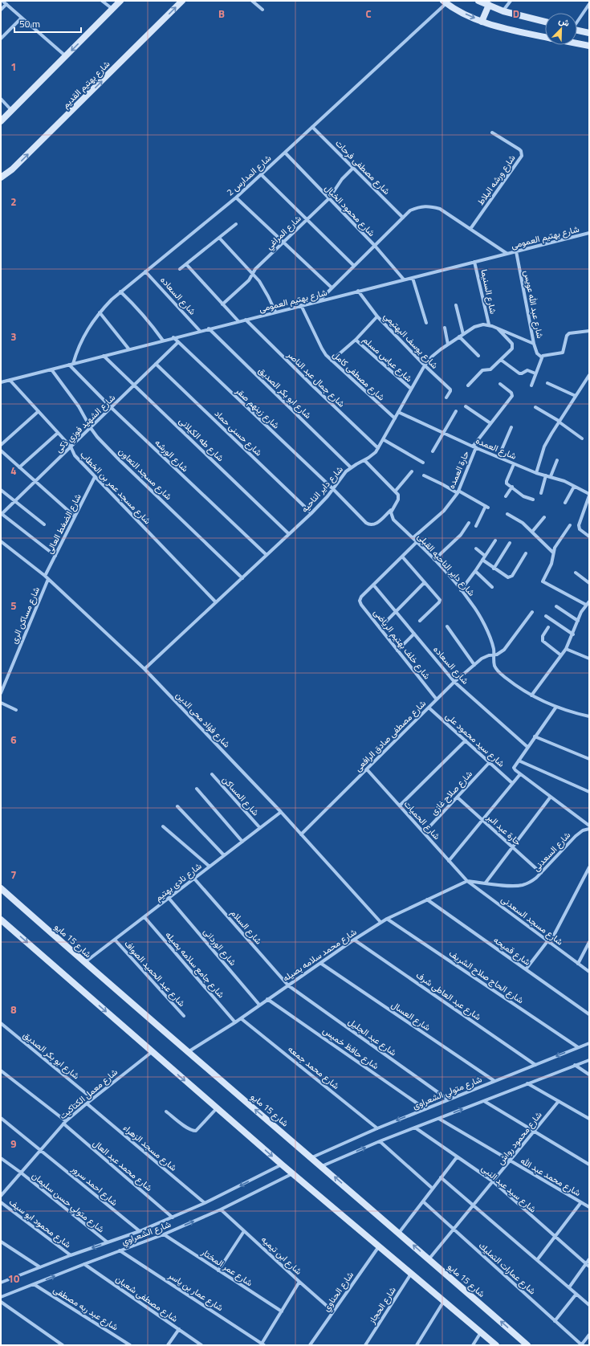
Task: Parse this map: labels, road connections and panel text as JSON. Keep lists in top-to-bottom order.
{
  "streets": {
    "main road": ["شارع بهتيم القديم", "شارع 15 مايو"],
    "street": [
      "شارع مصطفى فرحات",
      "شارع المدارس 2",
      "شارع ورشه البلاط",
      "شارع محمود الخيال",
      "شارع المراغي",
      "شارع بهتيم العمومى",
      "شارع السنيما",
      "شارع السعاده",
      "شارع عبد الله عويس",
      "شارع يوسف البهتيمي",
      "شارع عباس مسلم",
      "شارع مصطفى كامل",
      "شارع جمال عبد الناصر",
      "شارع ابو بكر الصديق",
      "شارع زينهم صقر",
      "شارع الشهيد فوزي ذكى",
      "شارع حسنى حماد",
      "شارع طه الكيلانى",
      "شارع العمده",
      "شارع الورشه",
      "حارة العمده",
      "شارع مسجد التعاون",
      "شارع مسجد عمر بن الخطاب",
      "شارع داير الناحيه",
      "شارع الضغط العالى",
      "شارع داير الناحيه القبلى",
      "شارع مساكن الرى",
      "شارع خلف بهتيم الرياضى",
      "شارع فؤاد محى الدين",
      "شارع مصطفى صادق الرافعى",
      "شارع سيد محمود على",
      "شارع صلاح غازى",
      "شارع المساكن",
      "شارع الحميات",
      "حارة عبد البر",
      "شارع السعدنى",
      "شارع نادى بهتيم",
      "شارع مسجد السعدنى",
      "شارع السلام",
      "شارع الوردانى",
      "شارع قميحه",
      "شارع محمد سلامه بصيله",
      "شارع جامع سلامه بصيله",
      "شارع عبد الحميد الصواف",
      "شارع الحاج صلاح الشريف",
      "شارع عبد العاطى شرف",
      "شارع العسال",
      "شارع عبد الجليل",
      "شارع حافظ خميس",
      "شارع محمد جمعه",
      "شارع متولي الشعراوى",
      "شارع معمل الكتاكيت",
      "شارع محمود رواش",
      "شارع مسجد الزهراء",
      "شارع محمد عبد العال",
      "شارع محمد عبد الله",
      "شارع احمد سرور",
      "شارع سيد عبد النبى",
      "شارع متولي حسن سليمان",
      "شارع محمود ابو سيف",
      "شارع الشعراوي",
      "شارع ابن تيميه",
      "شارع عمر المختار",
      "شارع عمارات التمليك",
      "شارع عمار بن ياسر",
      "شارع الحناوي",
      "شارع مصطفى شعبان",
      "شارع الحجاز",
      "شارع عبد ربه مصطفى"
    ]
  },
  "crossings": [
    ["شارع مصطفى فرحات", "شارع المدارس 2"],
    ["شارع مصطفى فرحات", "شارع المراغي"],
    ["شارع المدارس 2", "شارع محمود الخيال"],
    ["شارع المدارس 2", "شارع بهتيم العمومى"],
    ["شارع المدارس 2", "شارع السعاده"],
    ["شارع محمود الخيال", "شارع المراغي"],
    ["شارع محمود الخيال", "شارع بهتيم العمومى"],
    ["شارع بهتيم العمومى", "شارع السنيما"],
    ["شارع بهتيم العمومى", "شارع السعاده"],
    ["شارع بهتيم العمومى", "شارع عبد الله عويس"],
    ["شارع بهتيم العمومى", "شارع يوسف البهتيمي"],
    ["شارع بهتيم العمومى", "شارع مصطفى كامل"],
    ["شارع بهتيم العمومى", "شارع جمال عبد الناصر"],
    ["شارع بهتيم العمومى", "شارع ابو بكر الصديق"],
    ["شارع بهتيم العمومى", "شارع زينهم صقر"],
    ["شارع بهتيم العمومى", "شارع طه الكيلانى"],
    ["شارع بهتيم العمومى", "شارع الورشه"],
    ["شارع بهتيم العمومى", "شارع مسجد التعاون"],
    ["شارع بهتيم العمومى", "شارع مسجد عمر بن الخطاب"],
    ["شارع السنيما", "شارع داير الناحيه"],
    ["شارع السعاده", "شارع خلف بهتيم الرياضى"],
    ["شارع السعاده", "شارع مصطفى صادق الرافعى"],
    ["شارع يوسف البهتيمي", "شارع داير الناحيه"],
    ["شارع عباس مسلم", "شارع داير الناحيه"],
    ["شارع مصطفى كامل", "شارع داير الناحيه"],
    ["شارع جمال عبد الناصر", "شارع داير الناحيه"],
    ["شارع ابو بكر الصديق", "شارع داير الناحيه"],
    ["شارع ابو بكر الصديق", "شارع معمل الكتاكيت"],
    ["شارع زينهم صقر", "شارع الشهيد فوزي ذكى"],
    ["شارع زينهم صقر", "شارع داير الناحيه"],
    ["شارع زينهم صقر", "شارع داير الناحيه القبلى"],
    ["شارع الشهيد فوزي ذكى", "شارع حسنى حماد"],
    ["شارع الشهيد فوزي ذكى", "شارع طه الكيلانى"],
    ["شارع الشهيد فوزي ذكى", "شارع الورشه"],
    ["شارع الشهيد فوزي ذكى", "شارع مسجد التعاون"],
    ["شارع الشهيد فوزي ذكى", "شارع مسجد عمر بن الخطاب"],
    ["شارع حسنى حماد", "شارع داير الناحيه"],
    ["شارع طه الكيلانى", "شارع داير الناحيه"],
    ["شارع العمده", "حارة العمده"],
    ["شارع العمده", "شارع داير الناحيه"],
    ["شارع الورشه", "شارع داير الناحيه"],
    ["حارة العمده", "شارع داير الناحيه القبلى"],
    ["شارع مسجد التعاون", "شارع داير الناحيه"],
    ["شارع مسجد عمر بن الخطاب", "شارع داير الناحيه"],
    ["شارع مسجد عمر بن الخطاب", "شارع الضغط العالى"],
    ["شارع داير الناحيه", "شارع فؤاد محى الدين"],
    ["شارع الضغط العالى", "شارع فؤاد محى الدين"],
    ["شارع داير الناحيه القبلى", "شارع مصطفى صادق الرافعى"],
    ["شارع مساكن الرى", "شارع فؤاد محى الدين"],
    ["شارع خلف بهتيم الرياضى", "شارع مصطفى صادق الرافعى"],
    ["شارع فؤاد محى الدين", "شارع مصطفى صادق الرافعى"],
    ["شارع فؤاد محى الدين", "شارع نادى بهتيم"],
    ["شارع فؤاد محى الدين", "شارع محمد سلامه بصيله"],
    ["شارع مصطفى صادق الرافعى", "شارع سيد محمود على"],
    ["شارع مصطفى صادق الرافعى", "شارع الحميات"],
    ["شارع سيد محمود على", "شارع صلاح غازى"],
    ["شارع صلاح غازى", "شارع الحميات"],
    ["شارع صلاح غازى", "حارة عبد البر"],
    ["شارع المساكن", "شارع نادى بهتيم"],
    ["شارع الحميات", "شارع السعدنى"],
    ["شارع الحميات", "شارع مسجد السعدنى"],
    ["شارع الحميات", "شارع محمد سلامه بصيله"],
    ["حارة عبد البر", "شارع السعدنى"],
    ["شارع السعدنى", "شارع مسجد السعدنى"],
    ["شارع السعدنى", "شارع محمد سلامه بصيله"],
    ["شارع نادى بهتيم", "شارع السلام"],
    ["شارع نادى بهتيم", "شارع 15 مايو"],
    ["شارع نادى بهتيم", "شارع الوردانى"],
    ["شارع نادى بهتيم", "شارع جامع سلامه بصيله"],
    ["شارع نادى بهتيم", "شارع عبد الحميد الصواف"],
    ["شارع مسجد السعدنى", "شارع محمد سلامه بصيله"],
    ["شارع السلام", "شارع محمد سلامه بصيله"],
    ["شارع السلام", "شارع عبد الجليل"],
    ["شارع 15 مايو", "شارع محمد سلامه بصيله"],
    ["شارع 15 مايو", "شارع متولي الشعراوى"],
    ["شارع 15 مايو", "شارع محمود رواش"],
    ["شارع الوردانى", "شارع محمد سلامه بصيله"],
    ["شارع قميحه", "شارع محمد سلامه بصيله"],
    ["شارع محمد سلامه بصيله", "شارع جامع سلامه بصيله"],
    ["شارع محمد سلامه بصيله", "شارع الحاج صلاح الشريف"],
    ["شارع محمد سلامه بصيله", "شارع عبد العاطى شرف"],
    ["شارع محمد سلامه بصيله", "شارع العسال"],
    ["شارع محمد سلامه بصيله", "شارع عبد الجليل"],
    ["شارع محمد سلامه بصيله", "شارع حافظ خميس"],
    ["شارع محمد سلامه بصيله", "شارع محمد جمعه"],
    ["شارع الحاج صلاح الشريف", "شارع متولي الشعراوى"],
    ["شارع عبد العاطى شرف", "شارع متولي الشعراوى"],
    ["شارع العسال", "شارع متولي الشعراوى"],
    ["شارع عبد الجليل", "شارع متولي الشعراوى"],
    ["شارع حافظ خميس", "شارع متولي الشعراوى"],
    ["شارع محمد جمعه", "شارع متولي الشعراوى"],
    ["شارع معمل الكتاكيت", "شارع مسجد الزهراء"],
    ["شارع معمل الكتاكيت", "شارع محمد عبد العال"],
    ["شارع معمل الكتاكيت", "شارع احمد سرور"],
    ["شارع معمل الكتاكيت", "شارع متولي حسن سليمان"],
    ["شارع محمود رواش", "شارع محمد عبد الله"],
    ["شارع محمود رواش", "شارع سيد عبد النبى"],
    ["شارع محمود رواش", "شارع عمارات التمليك"],
    ["شارع مسجد الزهراء", "شارع الشعراوي"],
    ["شارع محمد عبد العال", "شارع الشعراوي"],
    ["شارع احمد سرور", "شارع الشعراوي"],
    ["شارع متولي حسن سليمان", "شارع الشعراوي"],
    ["شارع محمود ابو سيف", "شارع الشعراوي"],
    ["شارع الشعراوي", "شارع ابن تيميه"],
    ["شارع الشعراوي", "شارع عمر المختار"],
    ["شارع الشعراوي", "شارع عمار بن ياسر"],
    ["شارع الشعراوي", "شارع مصطفى شعبان"],
    ["شارع الشعراوي", "شارع عبد ربه مصطفى"],
    ["شارع ابن تيميه", "شارع الحناوي"]
  ],
  "scale_bar": "50 m",
  "north": "top right",
  "grid": {
    "columns": ["B", "C", "D"],
    "rows": [
      "1",
      "2",
      "3",
      "4",
      "5",
      "6",
      "7",
      "8",
      "9",
      "10"
    ]
  }
}
